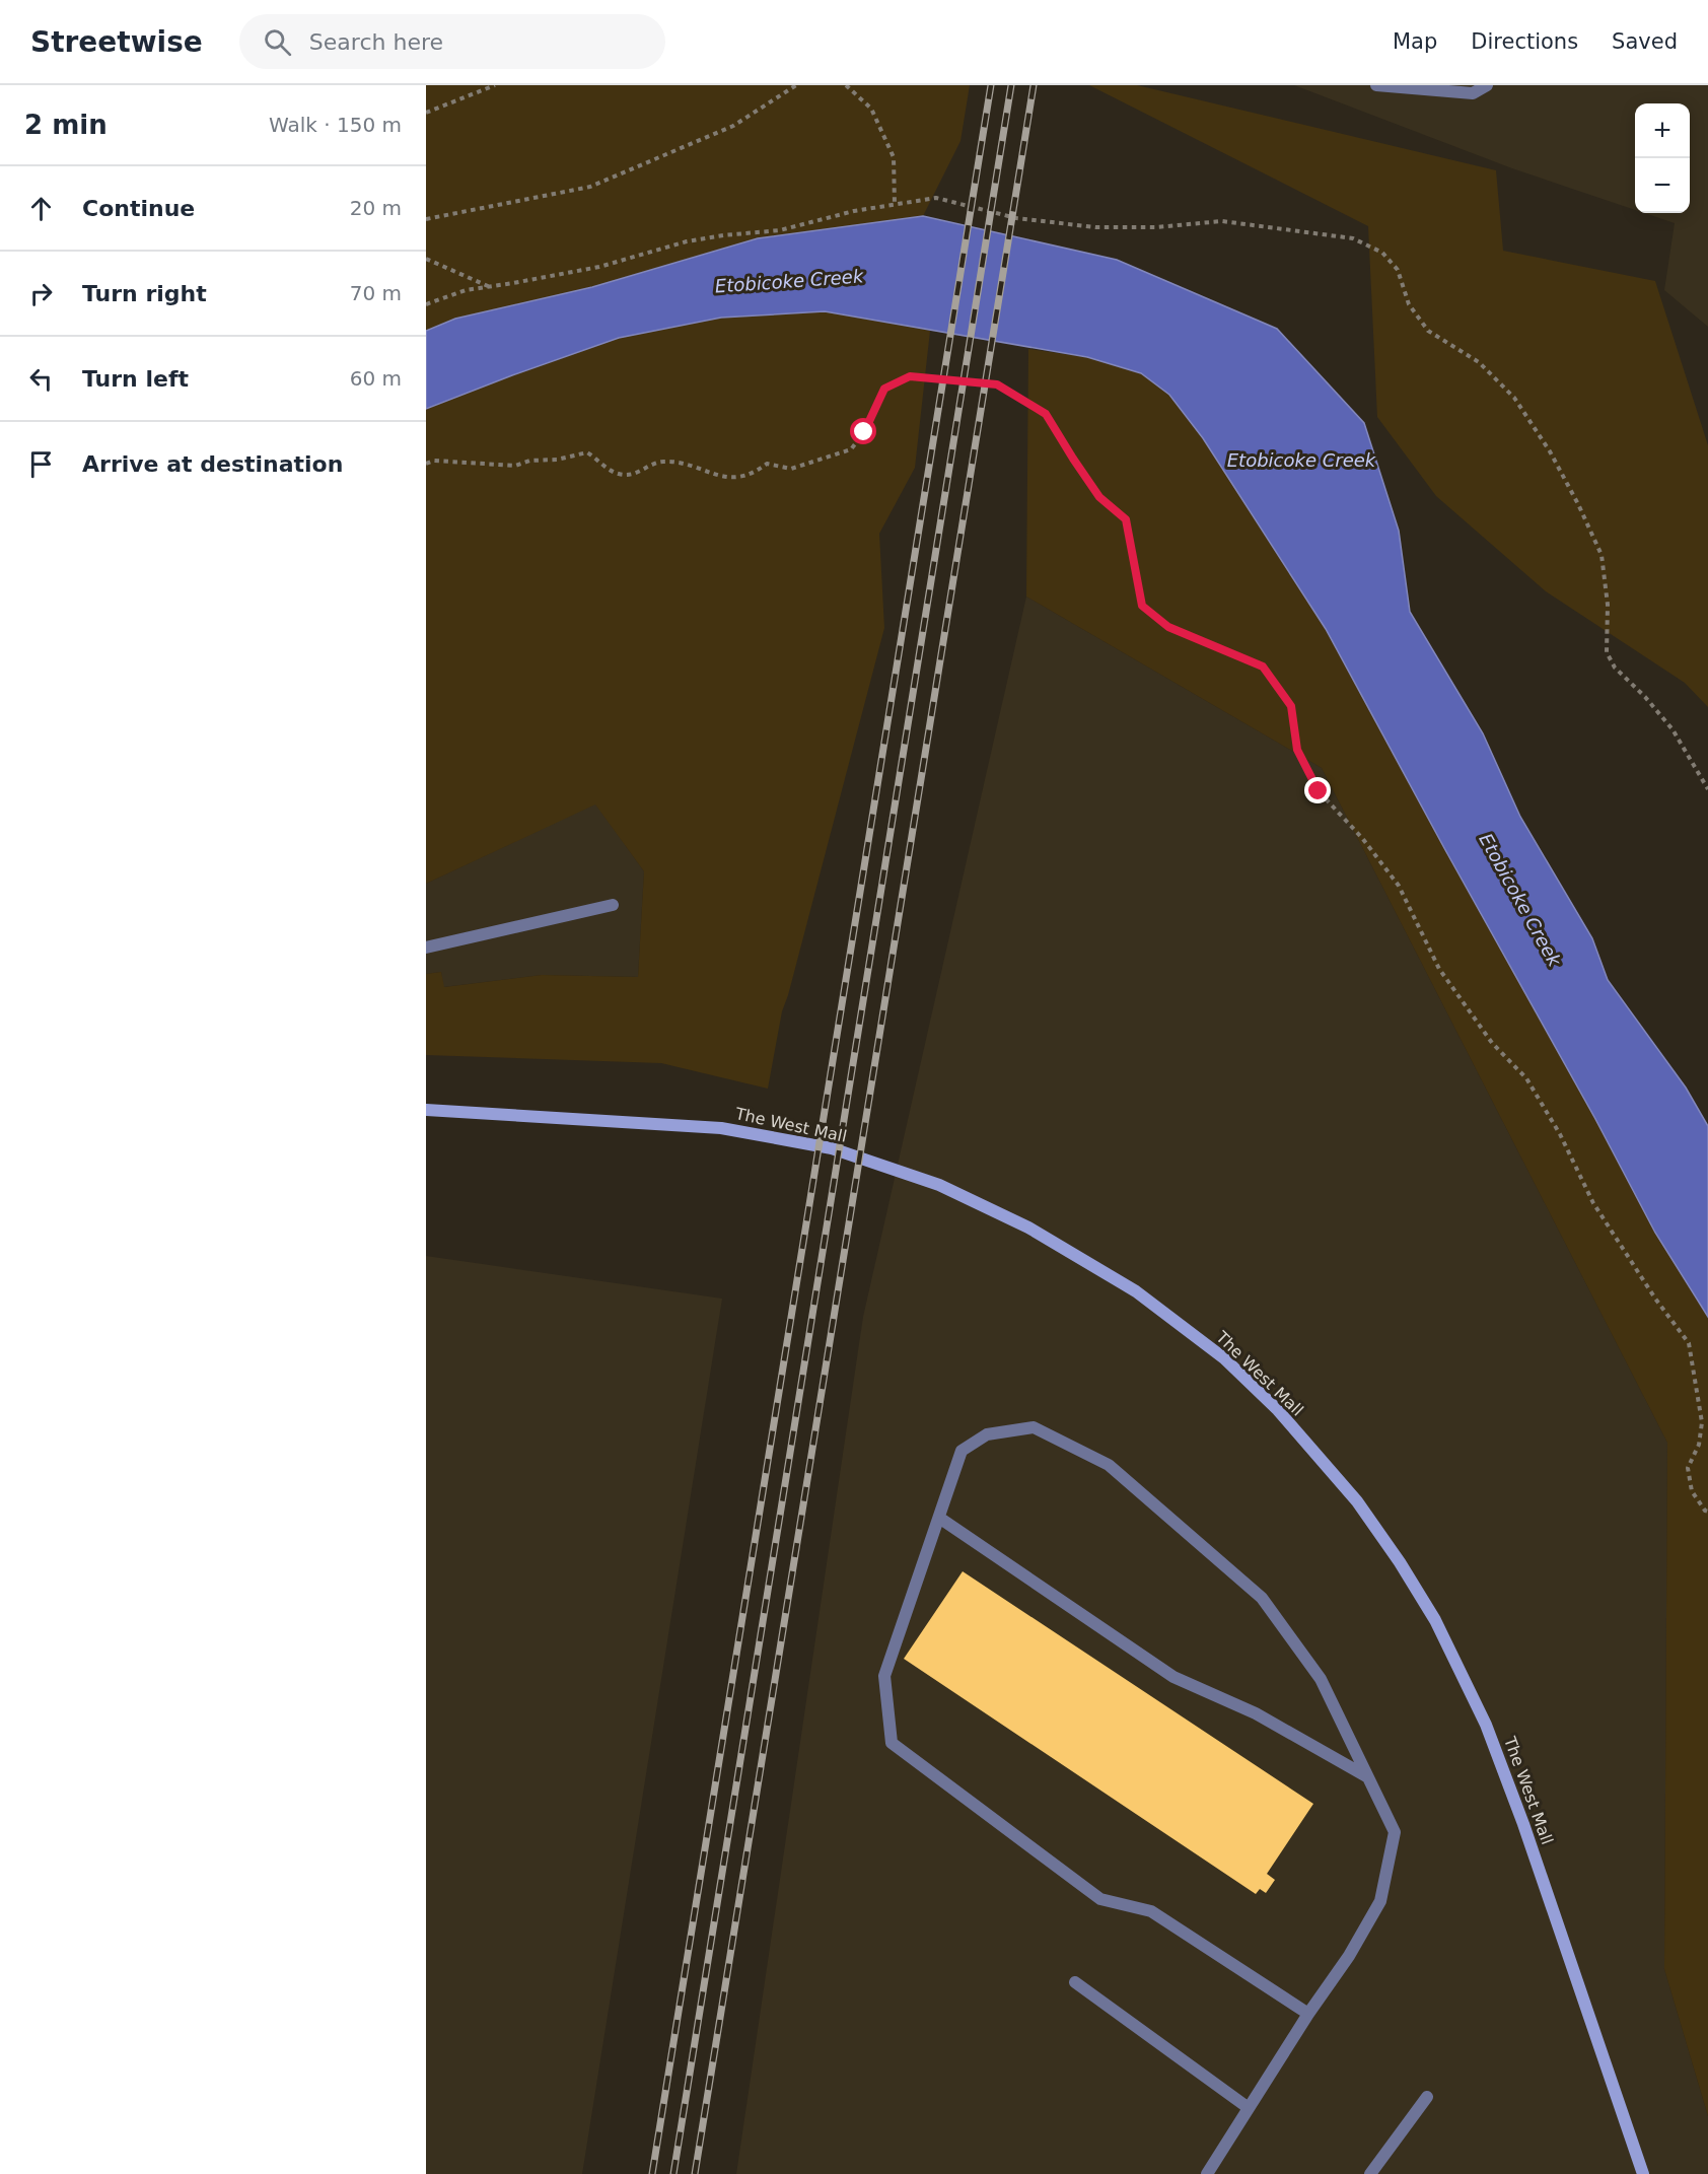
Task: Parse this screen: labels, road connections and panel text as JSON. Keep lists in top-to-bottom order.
{
  "streets": {
    "main road": ["The West Mall"]
  },
  "water": ["Etobicoke Creek"],
  "page": {
    "header": "Streetwise",
    "search": "Search here",
    "nav": ["Map", "Directions", "Saved"],
    "heading": ["2 min", "Walk · 150 m"],
    "map_buttons": ["+", "−"],
    "list": [
      ["Continue", "20 m"],
      ["Turn right", "70 m"],
      ["Turn left", "60 m"],
      "Arrive at destination"
    ]
  }
}
